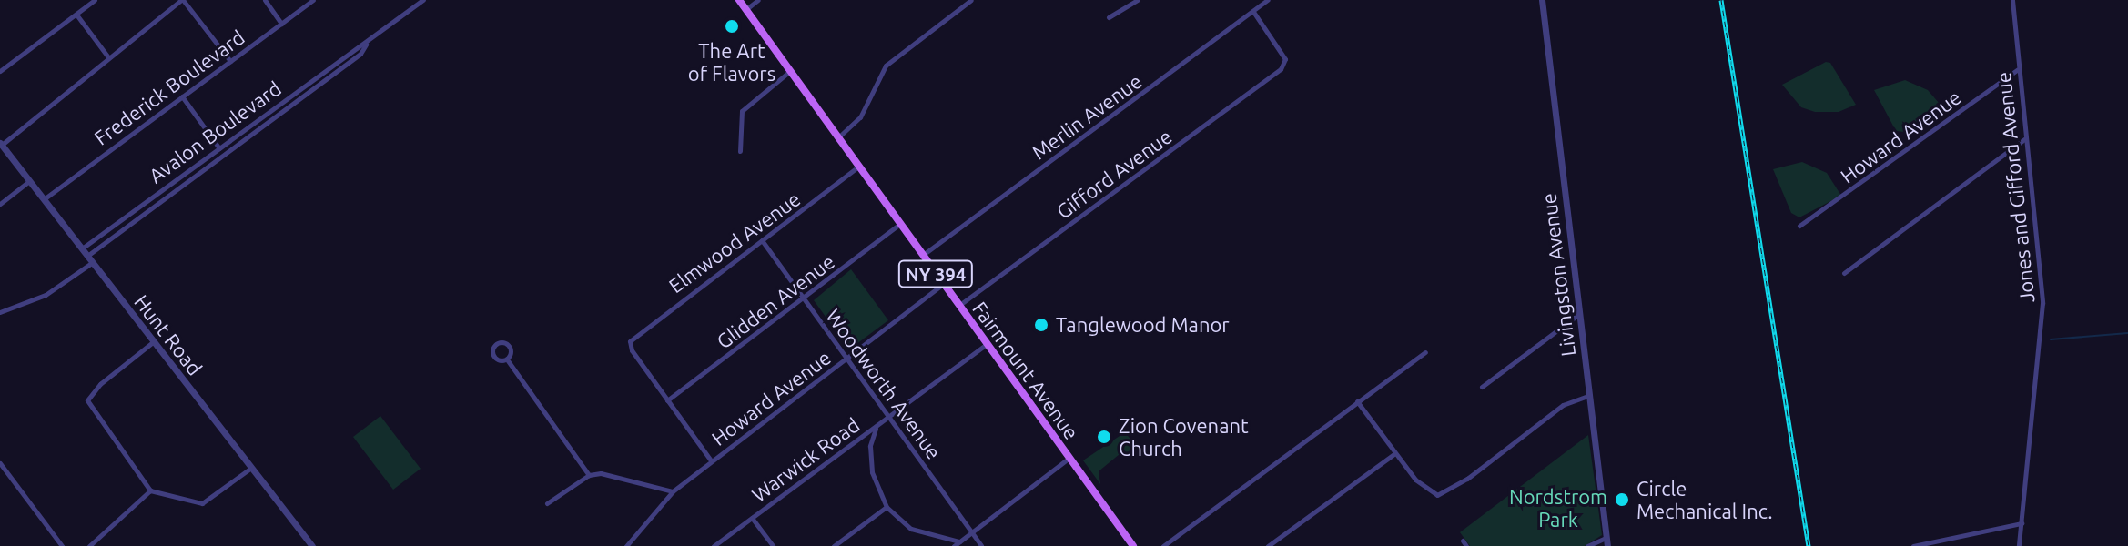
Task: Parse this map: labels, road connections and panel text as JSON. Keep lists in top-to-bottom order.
{
  "streets": {
    "main road": ["NY 394", "Fairmount Avenue"],
    "street": [
      "Frederick Boulevard",
      "Merlin Avenue",
      "Avalon Boulevard",
      "Howard Avenue",
      "Gifford Avenue",
      "Jones and Gifford Avenue",
      "Elmwood Avenue",
      "Livingston Avenue",
      "Glidden Avenue",
      "Hunt Road",
      "Woodworth Avenue",
      "Warwick Road"
    ]
  },
  "crossings": [
    ["Frederick Boulevard", "Hunt Road"],
    ["Merlin Avenue", "Gifford Avenue"],
    ["Merlin Avenue", "Fairmount Avenue"],
    ["Avalon Boulevard", "Hunt Road"],
    ["Howard Avenue", "Jones and Gifford Avenue"],
    ["Howard Avenue", "Fairmount Avenue"],
    ["Howard Avenue", "Woodworth Avenue"],
    ["Gifford Avenue", "Fairmount Avenue"],
    ["Elmwood Avenue", "Glidden Avenue"],
    ["Elmwood Avenue", "Fairmount Avenue"],
    ["Elmwood Avenue", "Woodworth Avenue"],
    ["Glidden Avenue", "Fairmount Avenue"],
    ["Glidden Avenue", "Woodworth Avenue"],
    ["Fairmount Avenue", "Warwick Road"],
    ["Woodworth Avenue", "Warwick Road"]
  ],
  "parks": ["Nordstrom Park"],
  "places": [
    "The Art of Flavors",
    "Tanglewood Manor",
    "Zion Covenant Church",
    "Circle Mechanical Inc."
  ]
}
